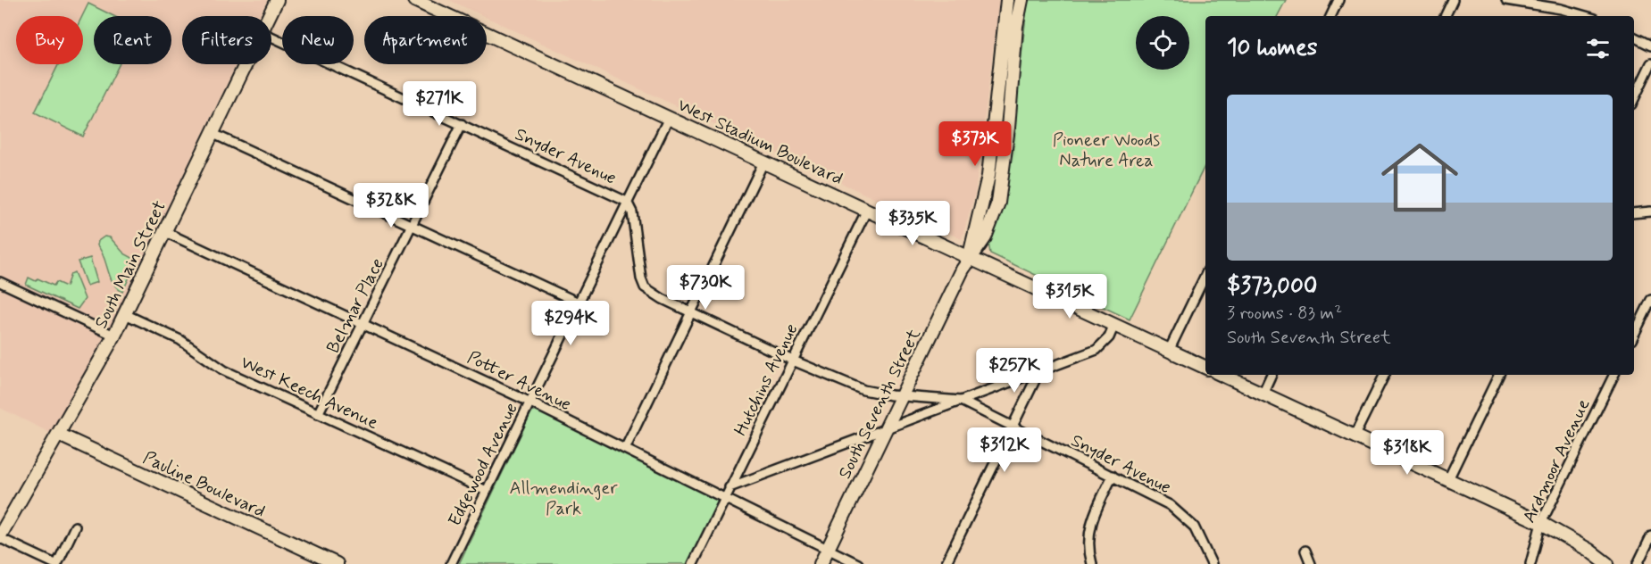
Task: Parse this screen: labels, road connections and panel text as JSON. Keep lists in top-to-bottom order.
{
  "streets": {
    "main road": [
      "West Stadium Boulevard",
      "South Main Street",
      "South Seventh Street",
      "Pauline Boulevard"
    ],
    "street": [
      "Snyder Avenue",
      "Belmar Place",
      "Hutchins Avenue",
      "Potter Avenue",
      "West Keech Avenue",
      "Ardmoor Avenue",
      "Edgewood Avenue"
    ]
  },
  "crossings": [
    ["West Stadium Boulevard", "Hutchins Avenue"],
    ["West Stadium Boulevard", "South Seventh Street"],
    ["West Stadium Boulevard", "Edgewood Avenue"],
    ["Snyder Avenue", "Belmar Place"],
    ["Snyder Avenue", "Hutchins Avenue"],
    ["Snyder Avenue", "South Seventh Street"],
    ["Snyder Avenue", "Edgewood Avenue"],
    ["South Main Street", "Potter Avenue"],
    ["South Main Street", "West Keech Avenue"],
    ["South Main Street", "Pauline Boulevard"],
    ["Belmar Place", "Potter Avenue"],
    ["Belmar Place", "West Keech Avenue"],
    ["Hutchins Avenue", "Potter Avenue"],
    ["Potter Avenue", "South Seventh Street"],
    ["Potter Avenue", "Edgewood Avenue"],
    ["West Keech Avenue", "Edgewood Avenue"]
  ],
  "parks": ["Pioneer Woods Nature Area", "Allmendinger Park"],
  "page": {
    "chip": [
      "Buy",
      "Rent",
      "Filters",
      "New",
      "Apartment"
    ],
    "heading": "10 homes",
    "list": [
      {
        "name": "$373,000",
        "note": "3 rooms · 83 m² · South Seventh Street"
      }
    ],
    "price": [
      "$271K",
      "$373K",
      "$328K",
      "$335K",
      "$730K",
      "$315K",
      "$294K",
      "$257K",
      "$312K",
      "$318K"
    ]
  }
}
